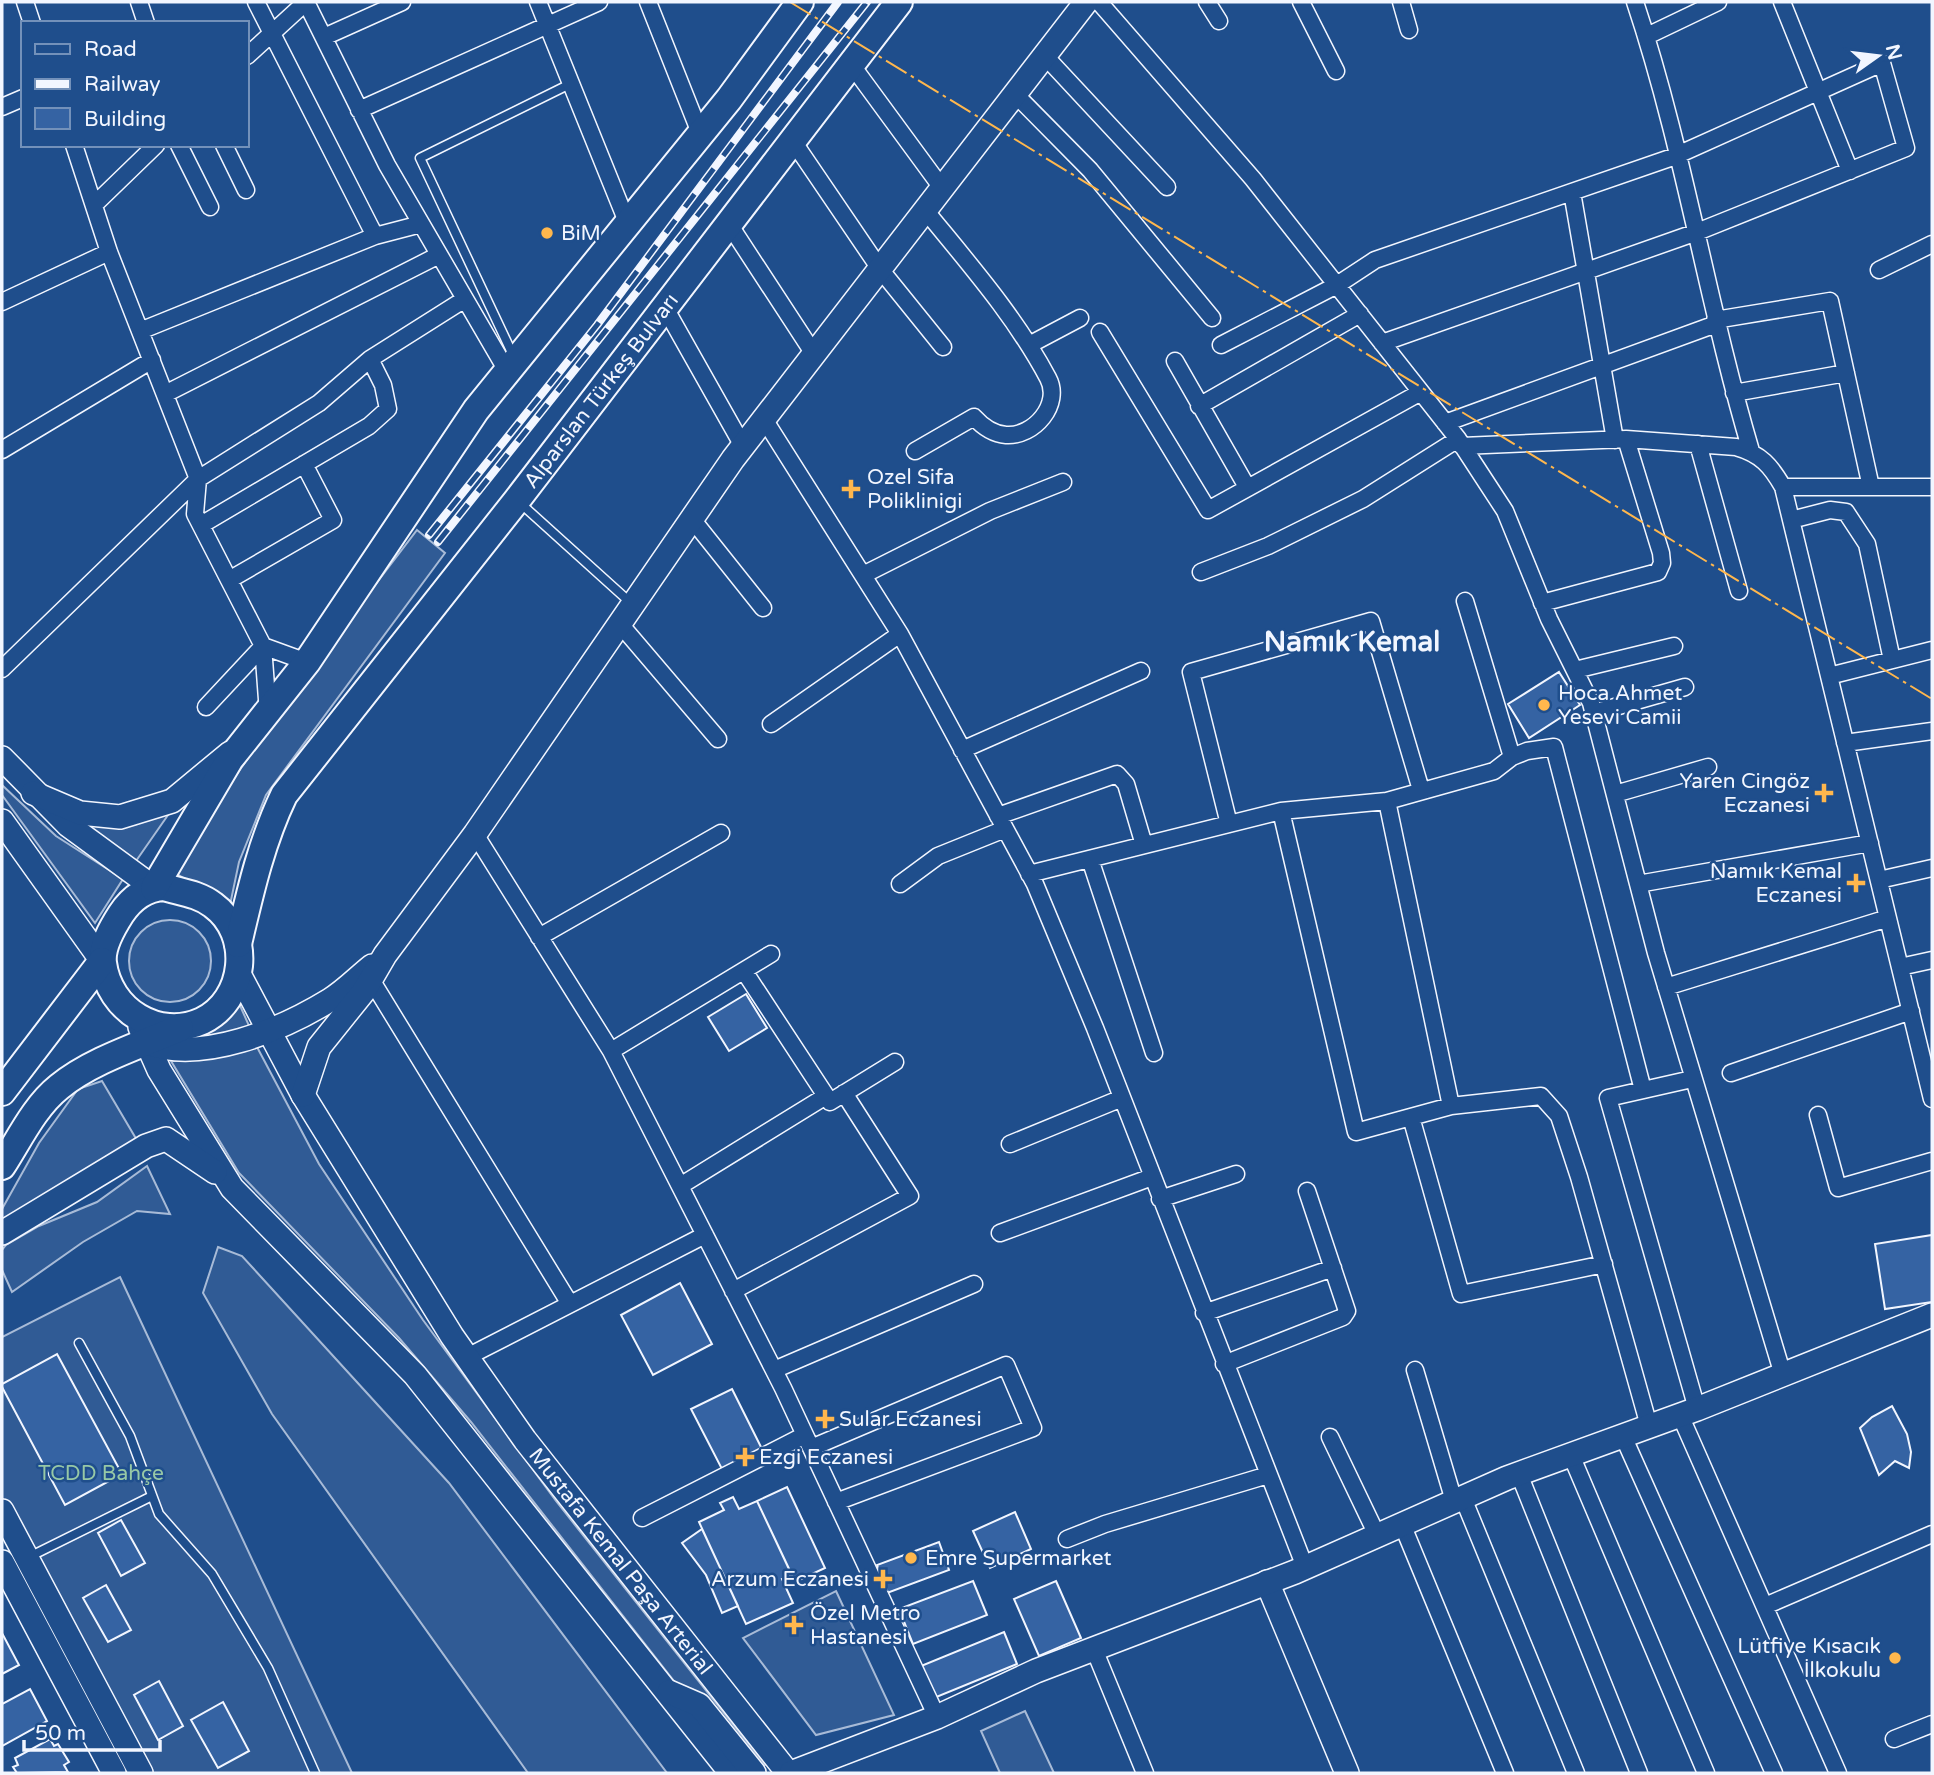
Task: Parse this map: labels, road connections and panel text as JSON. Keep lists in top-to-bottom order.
{
  "streets": {
    "main road": ["Alparslan Türkeş Bulvarı", "Mustafa Kemal Paşa Arterial"]
  },
  "crossings": [
    ["Alparslan Türkeş Bulvarı", "Mustafa Kemal Paşa Arterial"]
  ],
  "districts": ["Namık Kemal"],
  "parks": ["TCDD Bahçe"],
  "places": {
    "other": [
      "BiM",
      "Hoca Ahmet Yesevi Camii",
      "Emre Supermarket",
      "Lütfiye Kısacık İlkokulu"
    ],
    "health": [
      "Ozel Sifa Poliklinigi",
      "Yaren Cingöz Eczanesi",
      "Namık Kemal Eczanesi",
      "Sular Eczanesi",
      "Ezgi Eczanesi",
      "Arzum Eczanesi",
      "Özel Metro Hastanesi"
    ]
  },
  "legend": ["Road", "Railway", "Building"],
  "scale_bar": "50 m",
  "north": "right"
}
